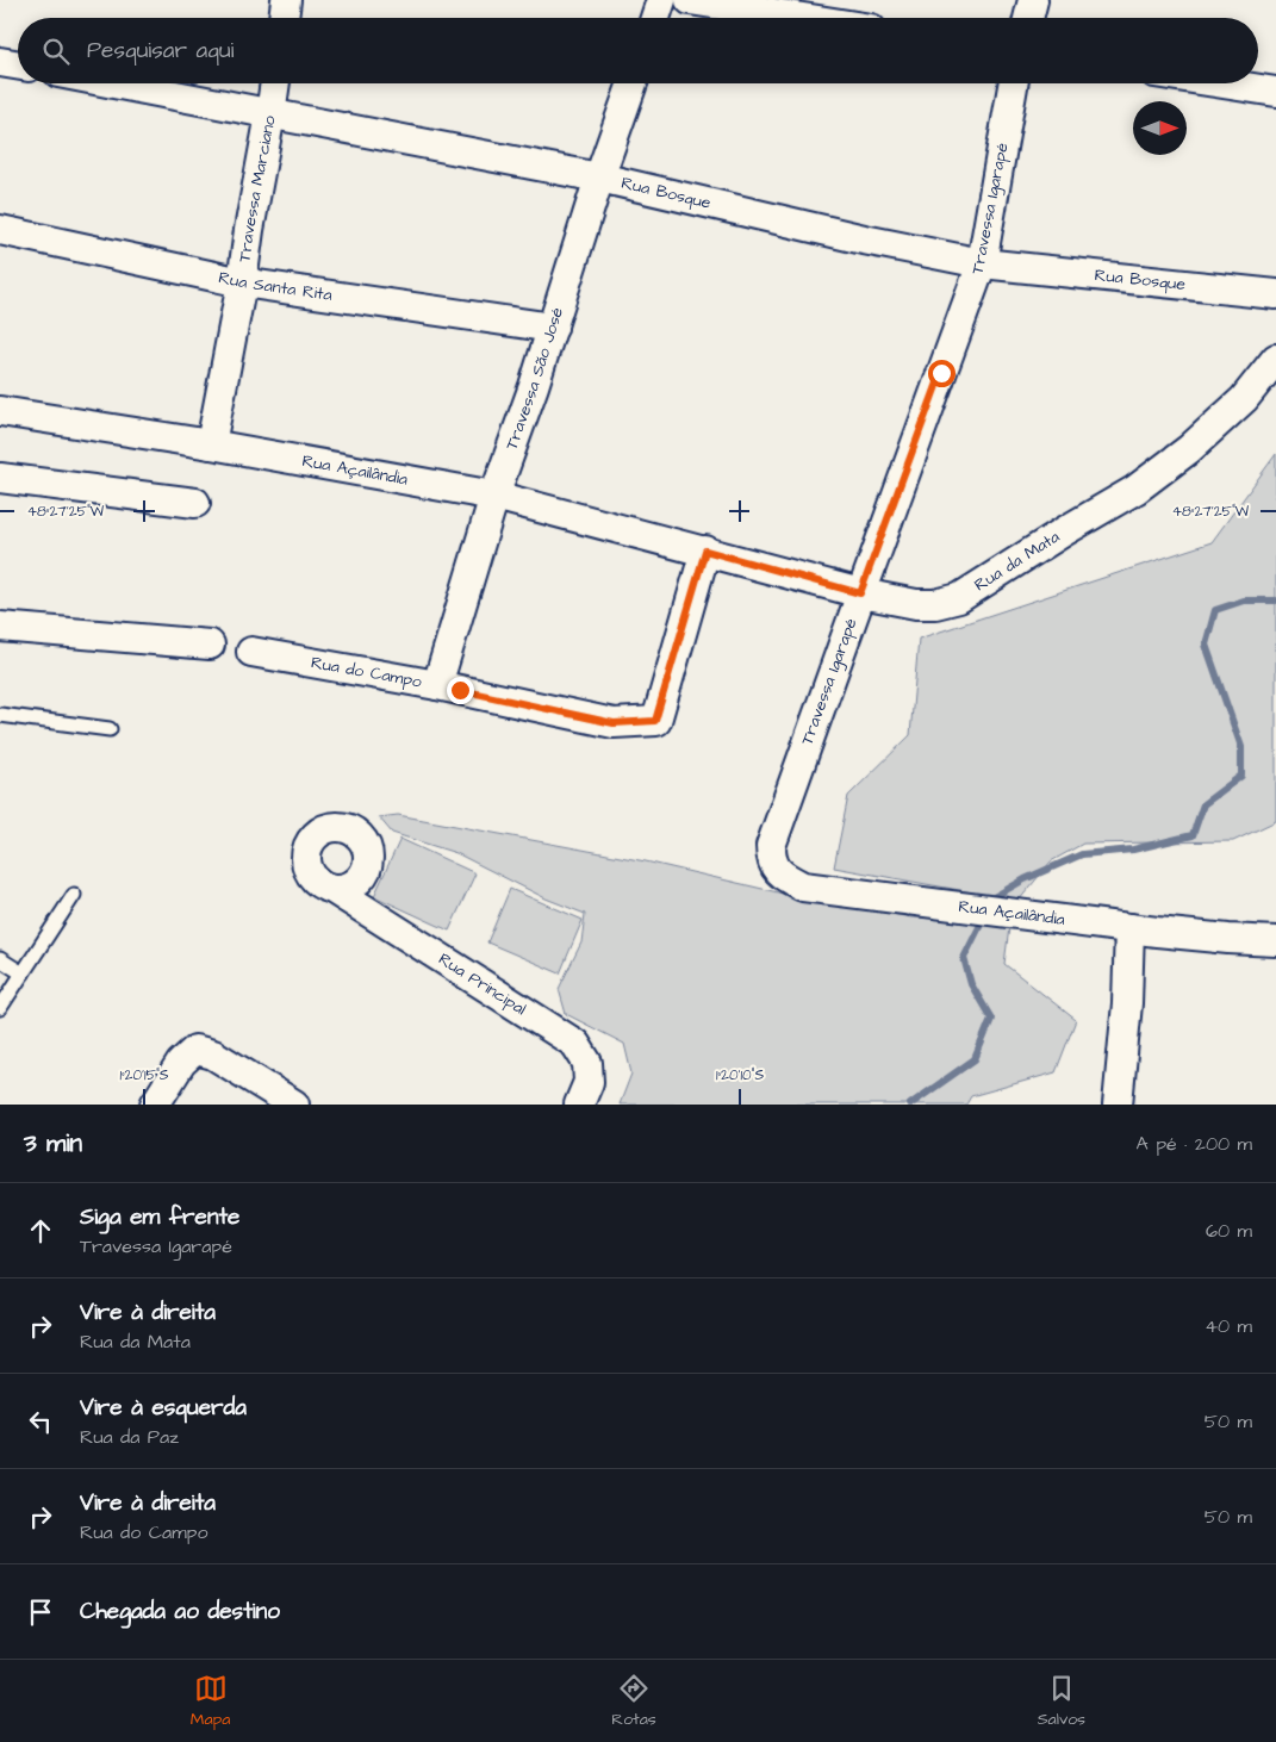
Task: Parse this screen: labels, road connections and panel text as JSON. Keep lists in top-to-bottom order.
{
  "streets": {
    "street": [
      "Travessa Marciano",
      "Rua Bosque",
      "Travessa Igarapé",
      "Rua Santa Rita",
      "Travessa São José",
      "Rua Açailândia",
      "Rua da Mata",
      "Rua do Campo",
      "Rua Principal"
    ]
  },
  "crossings": [
    ["Travessa Marciano", "Rua Bosque"],
    ["Travessa Marciano", "Rua Santa Rita"],
    ["Travessa Marciano", "Rua Açailândia"],
    ["Rua Bosque", "Travessa Igarapé"],
    ["Rua Bosque", "Travessa São José"],
    ["Travessa Igarapé", "Rua Açailândia"],
    ["Travessa Igarapé", "Rua da Mata"],
    ["Rua Santa Rita", "Travessa São José"],
    ["Travessa São José", "Rua Açailândia"],
    ["Travessa São José", "Rua do Campo"],
    ["Rua Açailândia", "Rua da Mata"],
    ["Rua Açailândia", "Rua do Campo"],
    ["Rua da Mata", "Rua do Campo"]
  ],
  "north": "right",
  "page": {
    "search": "Pesquisar aqui",
    "heading": ["3 min", "A pé · 200 m"],
    "list": [
      ["Siga em frente", "Travessa Igarapé", "60 m"],
      ["Vire à direita", "Rua da Mata", "40 m"],
      ["Vire à esquerda", "Rua da Paz", "50 m"],
      ["Vire à direita", "Rua do Campo", "50 m"],
      "Chegada ao destino"
    ],
    "nav": ["Mapa", "Rotas", "Salvos"]
  },
  "coordinates": ["48°27'25\"W", "1°20'15\"S", "1°20'10\"S"]
}
